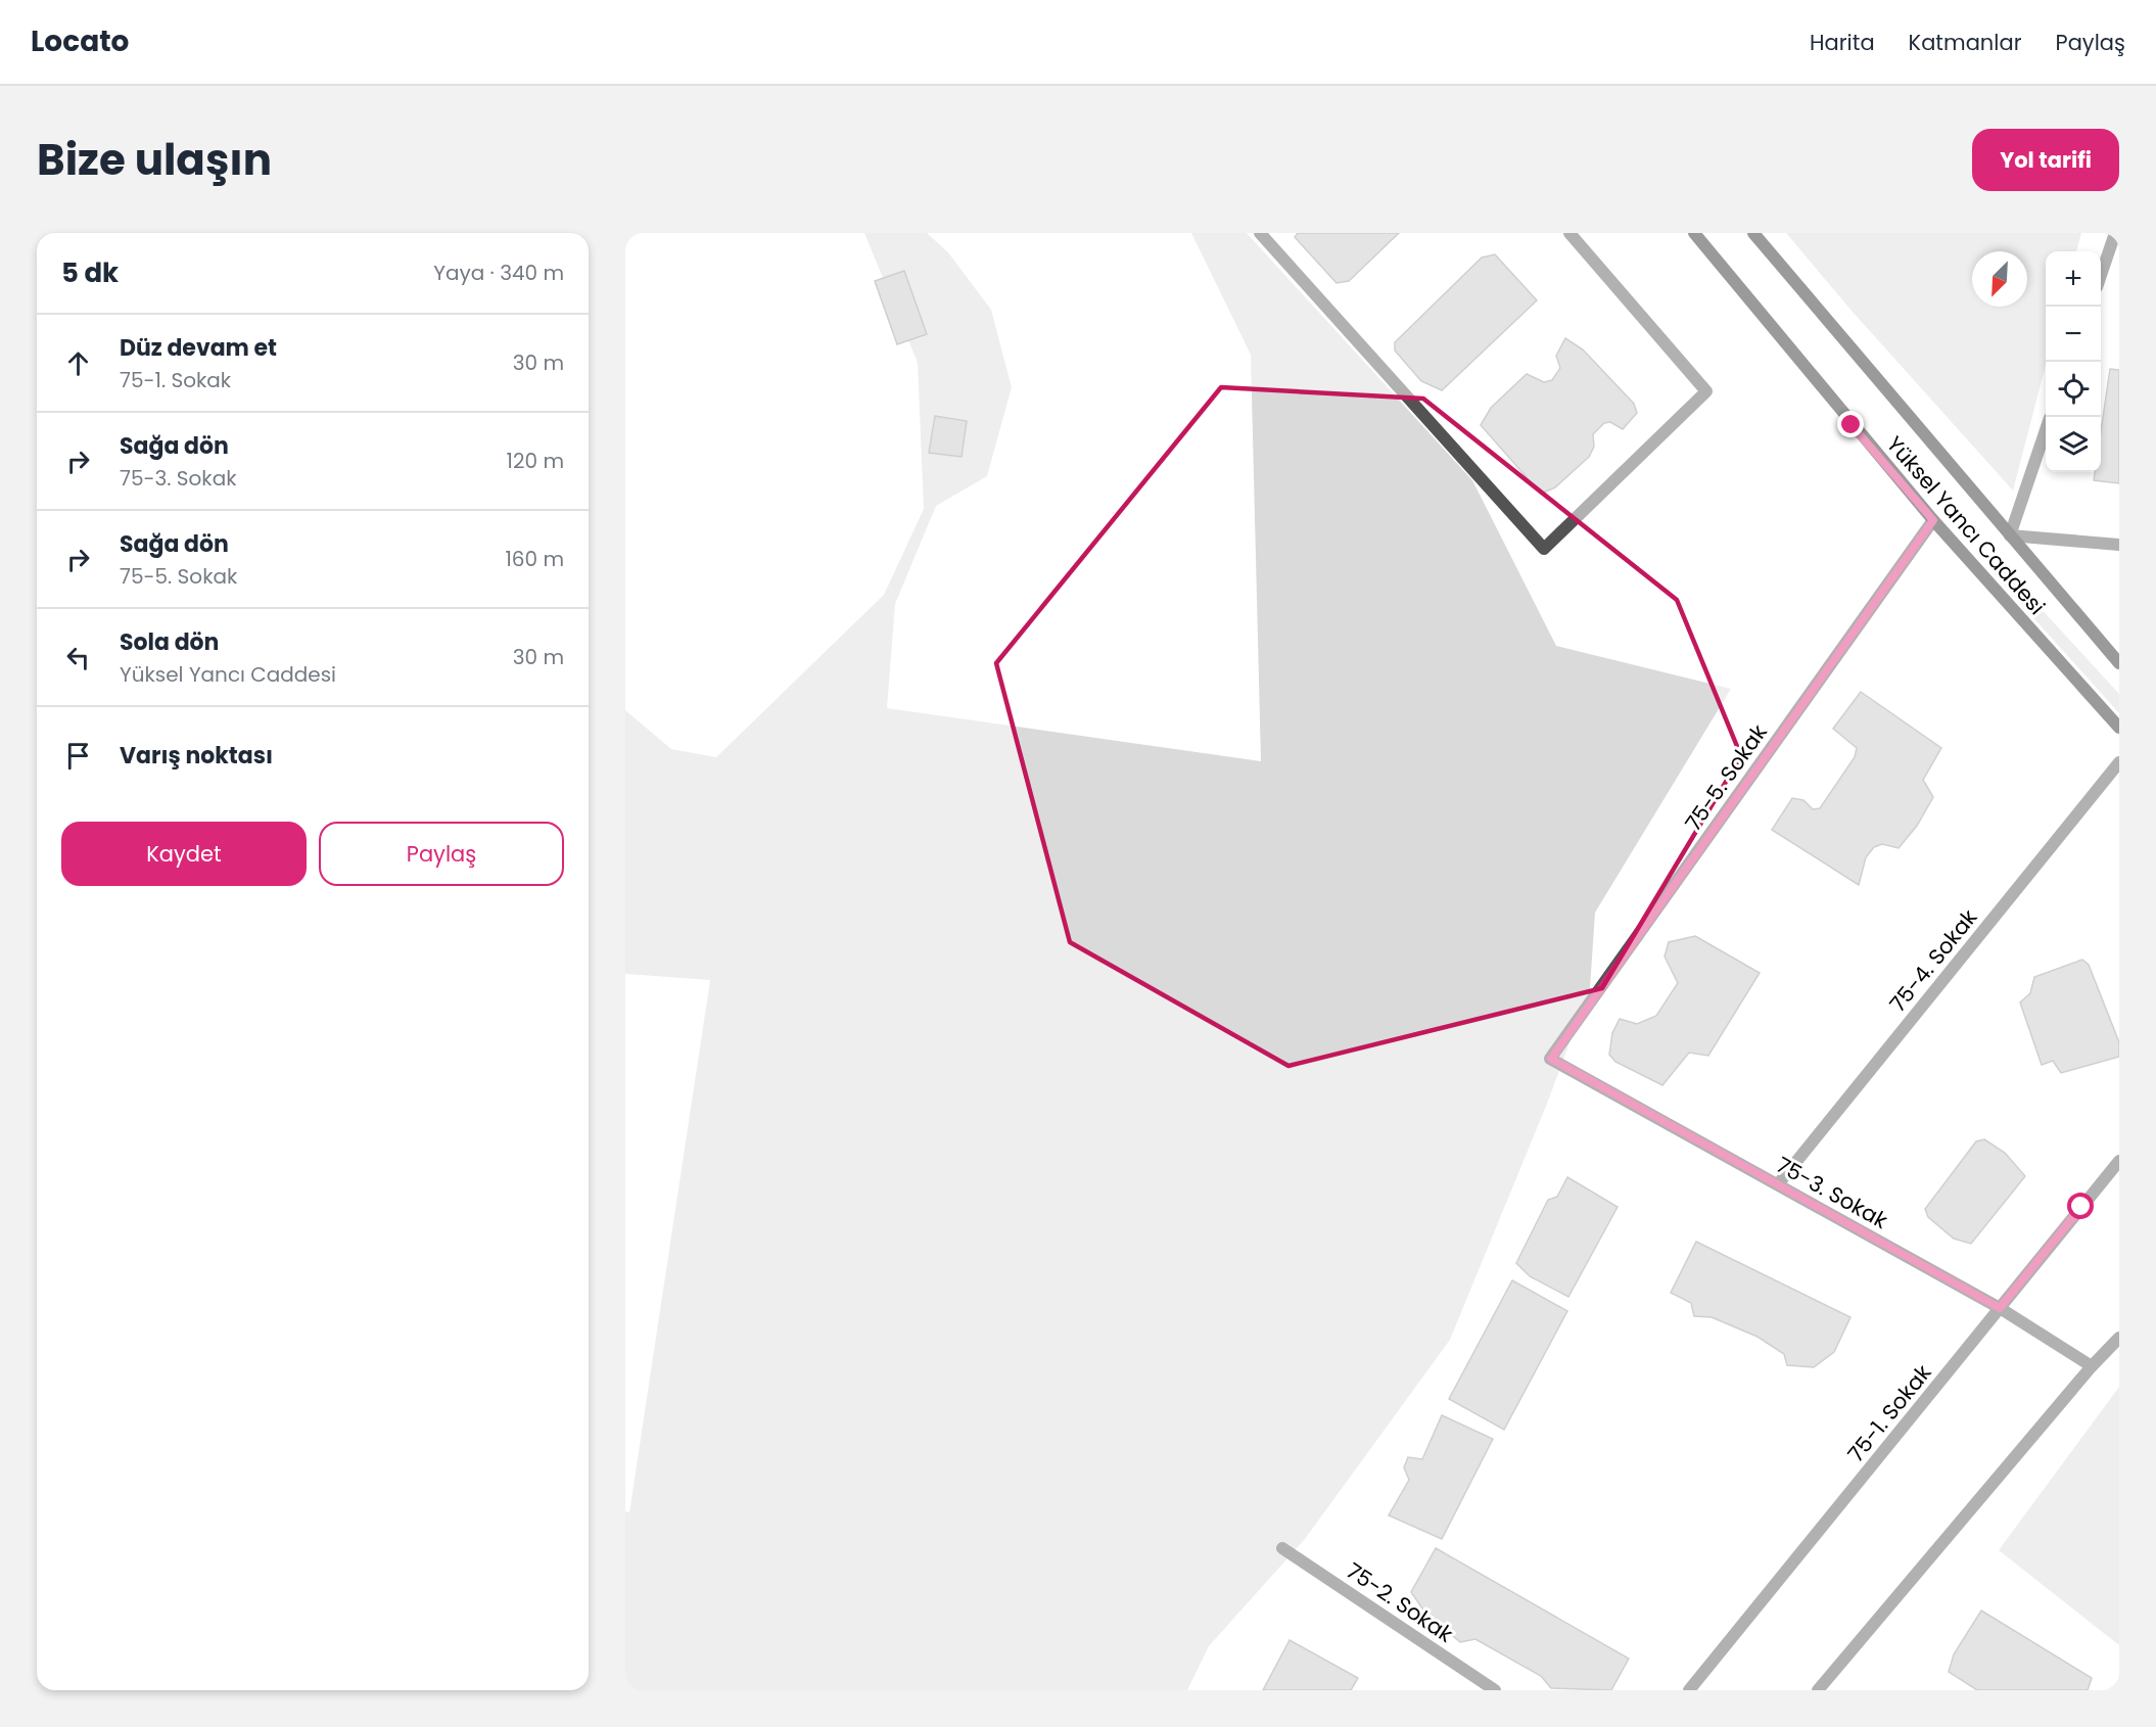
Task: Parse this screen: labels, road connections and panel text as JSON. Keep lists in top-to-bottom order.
{
  "streets": {
    "main road": ["Yüksel Yancı Caddesi"],
    "street": [
      "75-5. Sokak",
      "75-4. Sokak",
      "75-3. Sokak",
      "75-1. Sokak",
      "75-2. Sokak"
    ]
  },
  "crossings": [
    ["Yüksel Yancı Caddesi", "75-5. Sokak"],
    ["75-5. Sokak", "75-3. Sokak"],
    ["75-4. Sokak", "75-3. Sokak"],
    ["75-3. Sokak", "75-1. Sokak"]
  ],
  "north": "bottom left",
  "page": {
    "header": "Locato",
    "nav": ["Harita", "Katmanlar", "Paylaş"],
    "title": "Bize ulaşın",
    "buttons": [
      "Yol tarifi",
      ["Kaydet", "Paylaş"]
    ],
    "heading": ["5 dk", "Yaya · 340 m"],
    "map_buttons": ["+", "−"],
    "list": [
      ["Düz devam et", "75-1. Sokak", "30 m"],
      ["Sağa dön", "75-3. Sokak", "120 m"],
      ["Sağa dön", "75-5. Sokak", "160 m"],
      ["Sola dön", "Yüksel Yancı Caddesi", "30 m"],
      "Varış noktası"
    ]
  }
}
